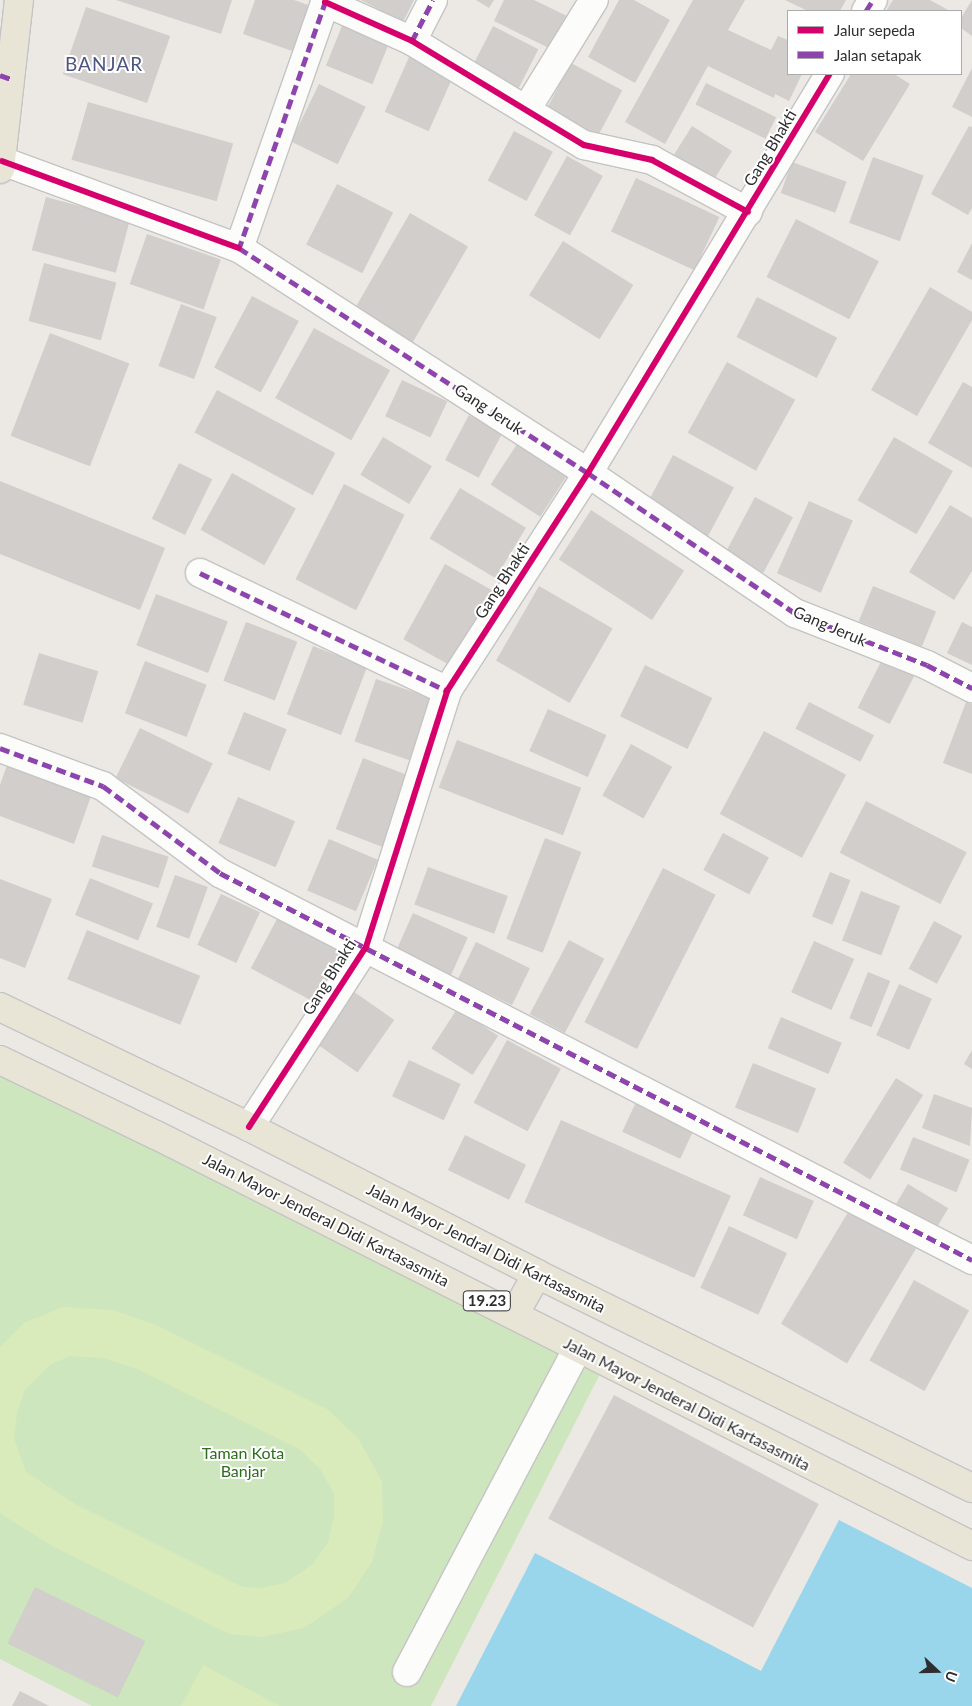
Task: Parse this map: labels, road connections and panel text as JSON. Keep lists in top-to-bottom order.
{
  "streets": {
    "main road": ["Jalan Mayor Jenderal Didi Kartasasmita", "Jalan Mayor Jendral Didi Kartasasmita", "19.23"],
    "street": ["Gang Bhakti", "Gang Jeruk"]
  },
  "crossings": [
    ["Gang Bhakti", "Gang Jeruk"],
    ["Gang Bhakti", "Jalan Mayor Jendral Didi Kartasasmita"]
  ],
  "districts": ["BANJAR"],
  "parks": ["Taman Kota Banjar"],
  "legend": ["Jalur sepeda", "Jalan setapak"],
  "north": "right"
}
